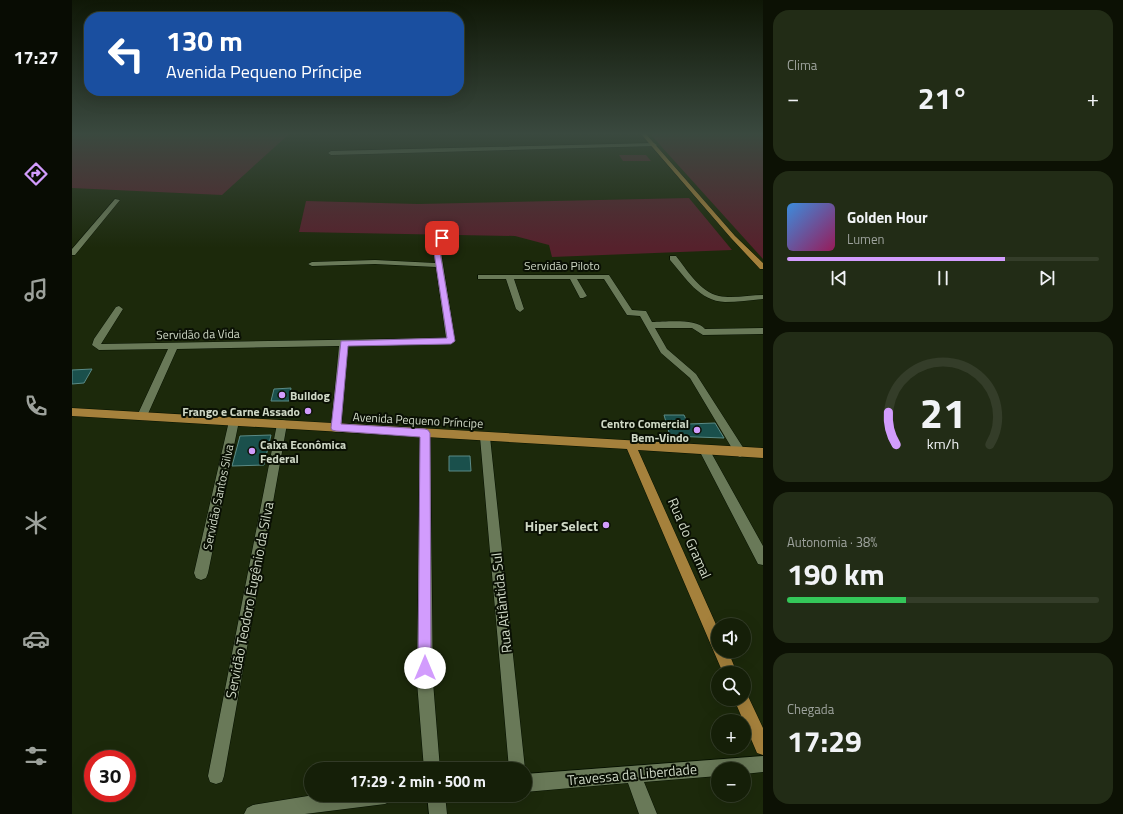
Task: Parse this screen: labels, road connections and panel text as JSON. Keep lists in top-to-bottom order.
{
  "streets": {
    "main road": ["Avenida Pequeno Príncipe", "Rua do Gramal"],
    "street": [
      "Servidão Piloto",
      "Servidão da Vida",
      "Servidão Santos Silva",
      "Servidão Teodoro Eugênio da Silva",
      "Rua Atlântida Sul",
      "Travessa da Liberdade"
    ]
  },
  "crossings": [
    ["Servidão Piloto", "Avenida Pequeno Príncipe"],
    ["Avenida Pequeno Príncipe", "Servidão Santos Silva"],
    ["Avenida Pequeno Príncipe", "Rua do Gramal"],
    ["Avenida Pequeno Príncipe", "Servidão Teodoro Eugênio da Silva"],
    ["Avenida Pequeno Príncipe", "Rua Atlântida Sul"]
  ],
  "places": [
    "Bulldog",
    "Frango e Carne Assado",
    "Centro Comercial Bem-Vindo",
    "Caixa Econômica Federal",
    "Hiper Select"
  ],
  "page": {
    "tabs": "17:27",
    "tile": [
      "Clima",
      ["Autonomia · 38%", "190 km"],
      ["Chegada", "17:29"]
    ],
    "turn": ["130 m", "Avenida Pequeno Príncipe"],
    "heat": ["−", "21°", "+"],
    "song": ["Golden Hour", "Lumen"],
    "map_buttons": ["+", "−"],
    "limit": "30",
    "trip": "17:29 · 2 min · 500 m",
    "gauge": ["21", "km/h"]
  }
}
